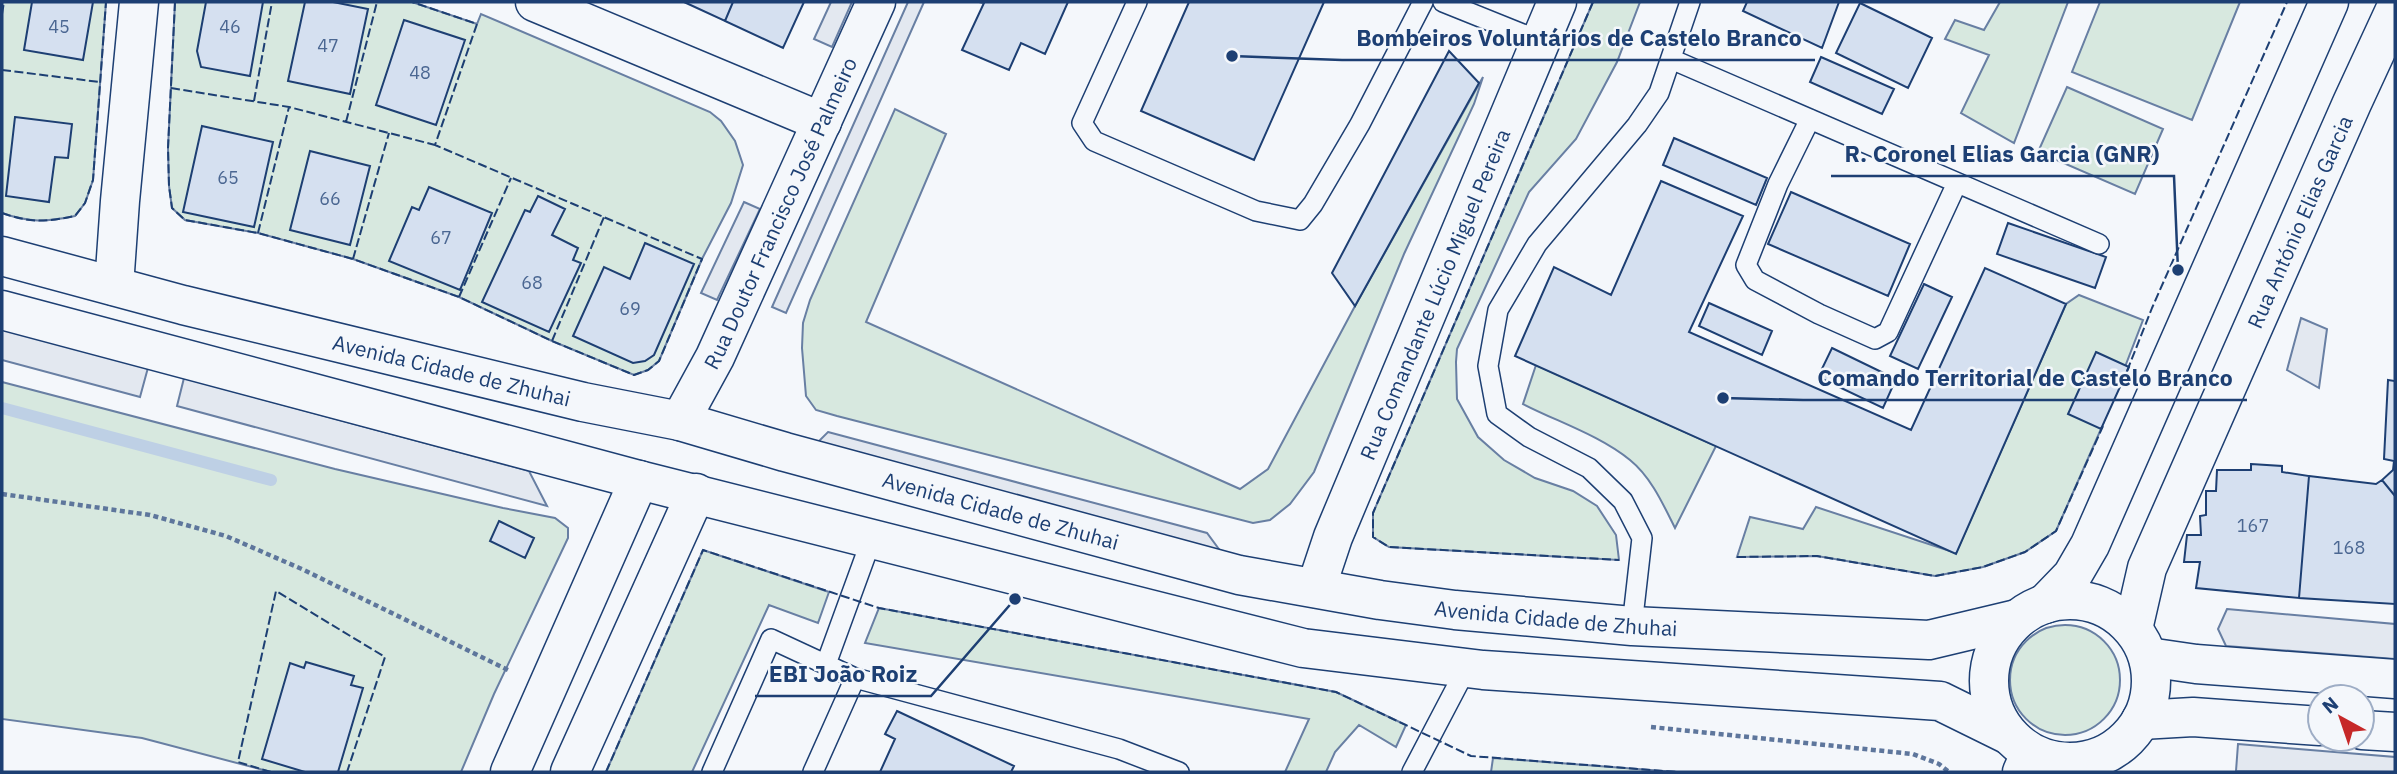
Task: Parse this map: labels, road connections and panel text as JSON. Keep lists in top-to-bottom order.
{
  "streets": {
    "main road": [
      "Rua Doutor Francisco José Palmeiro",
      "Rua António Elias Garcia",
      "Rua Comandante Lúcio Miguel Pereira",
      "Avenida Cidade de Zhuhai"
    ]
  },
  "crossings": [
    ["Rua Doutor Francisco José Palmeiro", "Avenida Cidade de Zhuhai"],
    ["Rua António Elias Garcia", "Avenida Cidade de Zhuhai"],
    ["Rua Comandante Lúcio Miguel Pereira", "Avenida Cidade de Zhuhai"]
  ],
  "places": [
    "Bombeiros Voluntários de Castelo Branco",
    "R. Coronel Elias Garcia (GNR)",
    "Comando Territorial de Castelo Branco",
    "EBI João Roiz"
  ],
  "house_numbers": [
    "45",
    "46",
    "47",
    "48",
    "65",
    "66",
    "67",
    "68",
    "69",
    "167",
    "168"
  ],
  "north": "top left"
}
